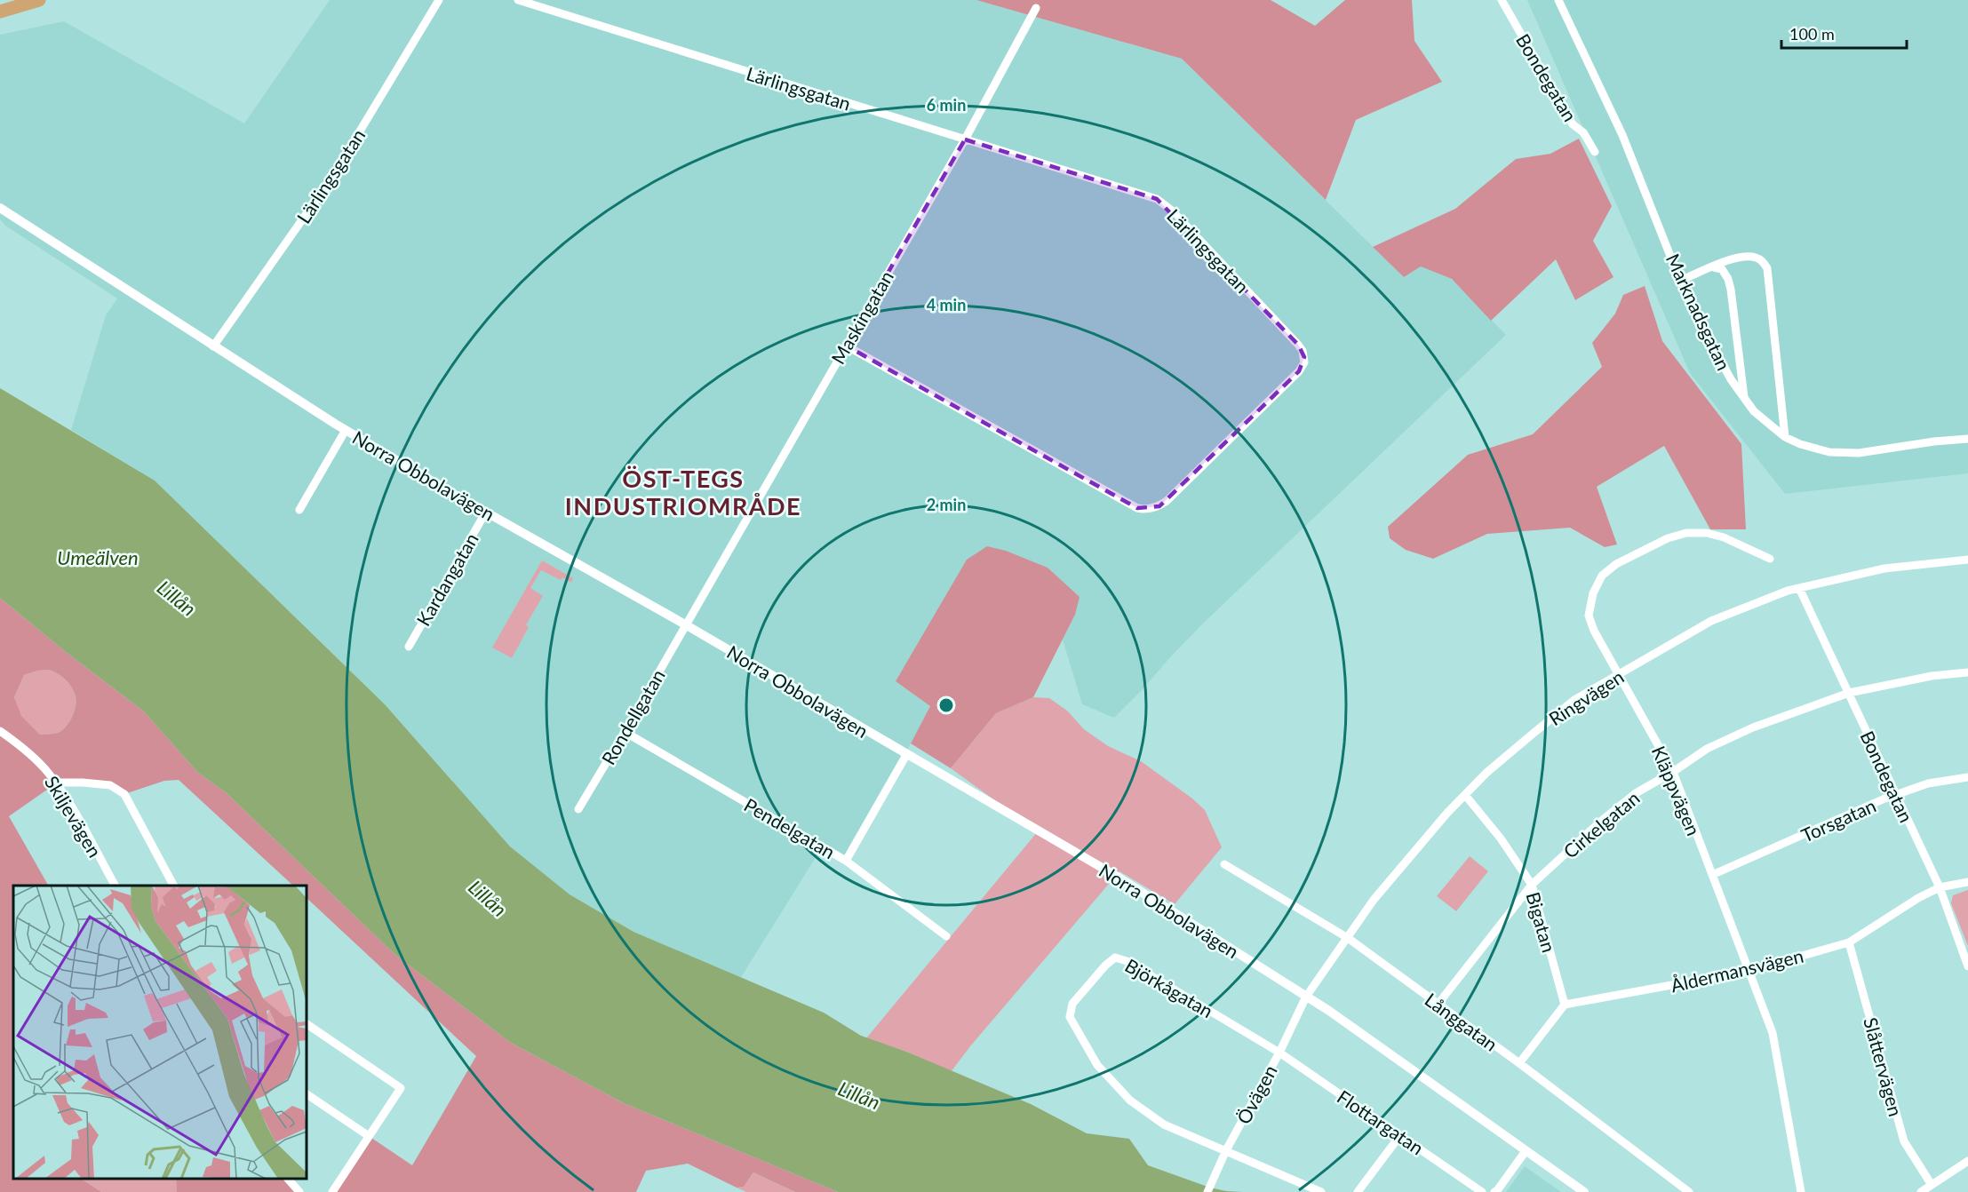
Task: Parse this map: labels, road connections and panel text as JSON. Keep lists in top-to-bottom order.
{
  "streets": {
    "street": [
      "Bondegatan",
      "Lärlingsgatan",
      "Marknadsgatan",
      "Maskingatan",
      "Norra Obbolavägen",
      "Kardangatan",
      "Ringvägen",
      "Rondellgatan",
      "Kläppvägen",
      "Skiljevägen",
      "Torsgatan",
      "Cirkelgatan",
      "Pendelgatan",
      "Bigatan",
      "Åldermansvägen",
      "Björkågatan",
      "Långgatan",
      "Slåttervägen",
      "Övägen",
      "Flottargatan"
    ]
  },
  "crossings": [
    ["Bondegatan", "Ringvägen"],
    ["Bondegatan", "Torsgatan"],
    ["Bondegatan", "Cirkelgatan"],
    ["Bondegatan", "Åldermansvägen"],
    ["Lärlingsgatan", "Maskingatan"],
    ["Lärlingsgatan", "Norra Obbolavägen"],
    ["Maskingatan", "Norra Obbolavägen"],
    ["Maskingatan", "Rondellgatan"],
    ["Norra Obbolavägen", "Kardangatan"],
    ["Norra Obbolavägen", "Ringvägen"],
    ["Norra Obbolavägen", "Rondellgatan"],
    ["Norra Obbolavägen", "Övägen"],
    ["Ringvägen", "Kläppvägen"],
    ["Ringvägen", "Bigatan"],
    ["Ringvägen", "Långgatan"],
    ["Ringvägen", "Övägen"],
    ["Rondellgatan", "Pendelgatan"],
    ["Kläppvägen", "Torsgatan"],
    ["Kläppvägen", "Cirkelgatan"],
    ["Kläppvägen", "Åldermansvägen"],
    ["Cirkelgatan", "Bigatan"],
    ["Cirkelgatan", "Långgatan"],
    ["Bigatan", "Åldermansvägen"],
    ["Åldermansvägen", "Slåttervägen"],
    ["Björkågatan", "Övägen"],
    ["Björkågatan", "Flottargatan"],
    ["Övägen", "Flottargatan"]
  ],
  "districts": ["ÖST-TEGS INDUSTRIOMRÅDE"],
  "water": ["Umeälven", "Lillån"],
  "scale_bar": "100 m",
  "rings": ["6 min", "4 min", "2 min"]
}
